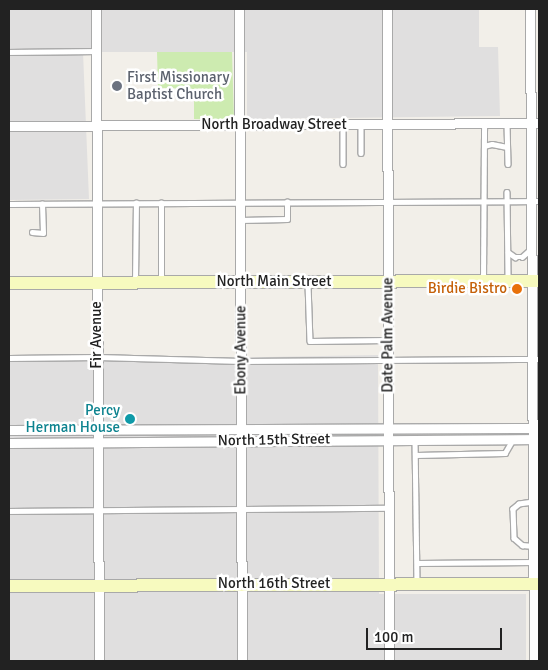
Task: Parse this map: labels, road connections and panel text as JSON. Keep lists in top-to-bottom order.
{
  "streets": {
    "street": [
      "North Broadway Street",
      "North Main Street",
      "Fir Avenue",
      "Date Palm Avenue",
      "Ebony Avenue",
      "North 15th Street",
      "North 16th Street"
    ]
  },
  "crossings": [
    ["North Broadway Street", "Fir Avenue"],
    ["North Broadway Street", "Date Palm Avenue"],
    ["North Broadway Street", "Ebony Avenue"],
    ["North Main Street", "Fir Avenue"],
    ["North Main Street", "Date Palm Avenue"],
    ["North Main Street", "Ebony Avenue"],
    ["Fir Avenue", "North 15th Street"],
    ["Fir Avenue", "North 16th Street"],
    ["Date Palm Avenue", "North 15th Street"],
    ["Date Palm Avenue", "North 16th Street"],
    ["Ebony Avenue", "North 15th Street"],
    ["Ebony Avenue", "North 16th Street"]
  ],
  "places": ["First Missionary Baptist Church", "Birdie Bistro", "Percy Herman House"],
  "scale_bar": "100 m"
}
